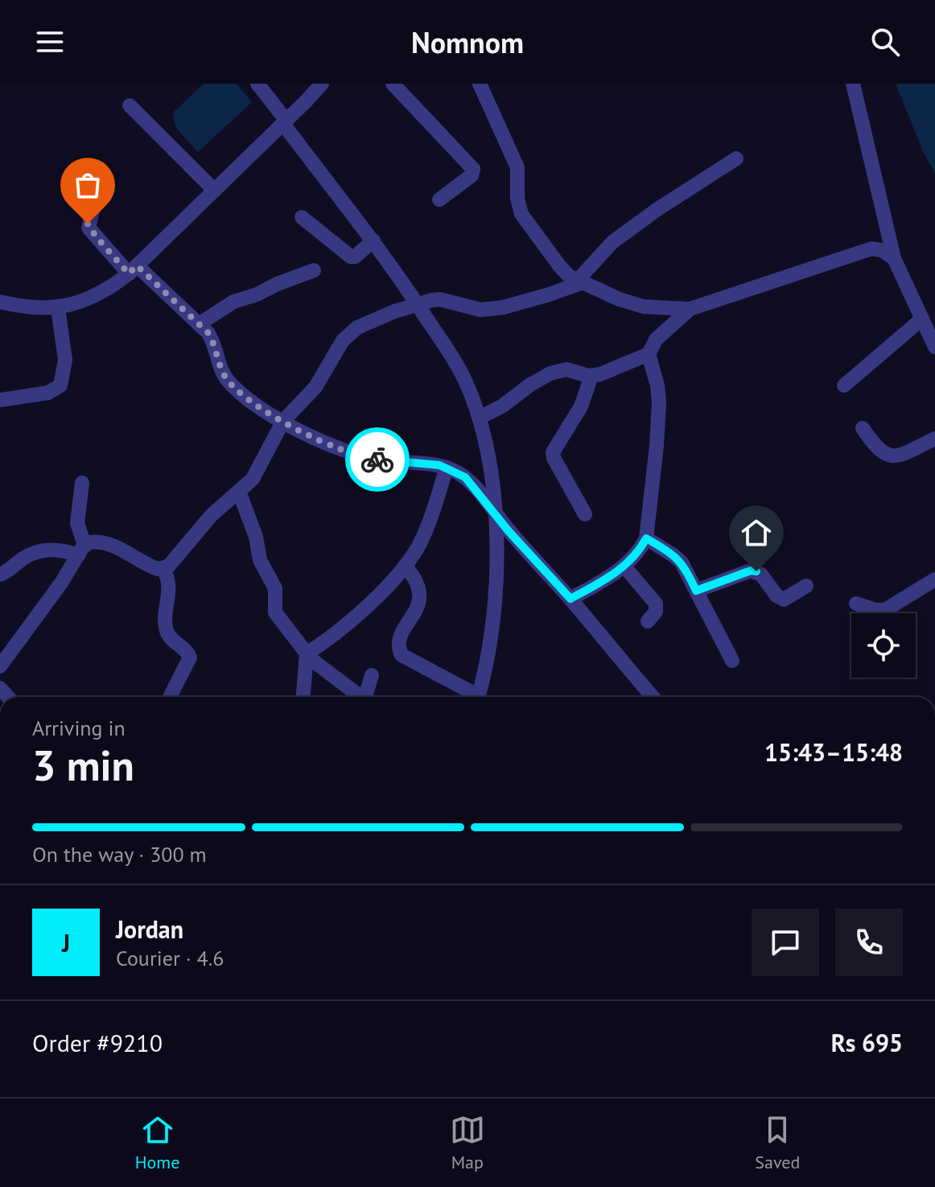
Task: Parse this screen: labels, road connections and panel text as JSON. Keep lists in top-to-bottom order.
{
  "page": {
    "header": "Nomnom",
    "heading": ["3 min", "Arriving in", "15:43–15:48"],
    "panel": [
      "Jordan",
      "Courier · 4.6",
      "Order #9210",
      "Rs 695"
    ],
    "bar": "On the way · 300 m",
    "round": "J",
    "tabs": ["Home", "Map", "Saved"]
  }
}
